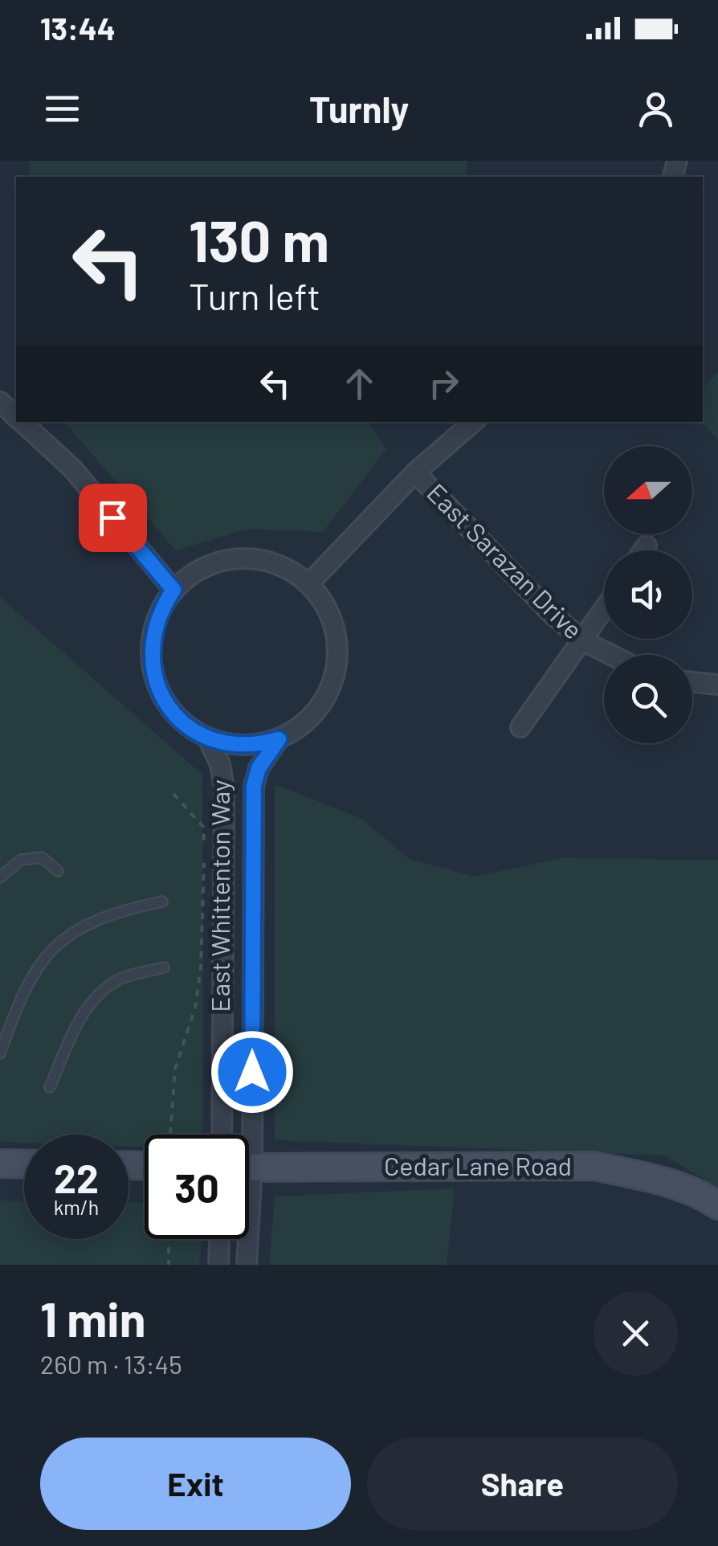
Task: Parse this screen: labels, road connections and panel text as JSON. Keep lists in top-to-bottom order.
{
  "streets": {
    "street": ["East Sarazan Drive", "East Whittenton Way", "Cedar Lane Road"]
  },
  "north": "left",
  "page": {
    "status": "13:44",
    "header": "Turnly",
    "turn": ["130 m", "Turn left"],
    "speed": "22 km/h",
    "limit": "30",
    "heading": ["1 min", "260 m · 13:45"],
    "buttons": ["Exit", "Share"]
  }
}
